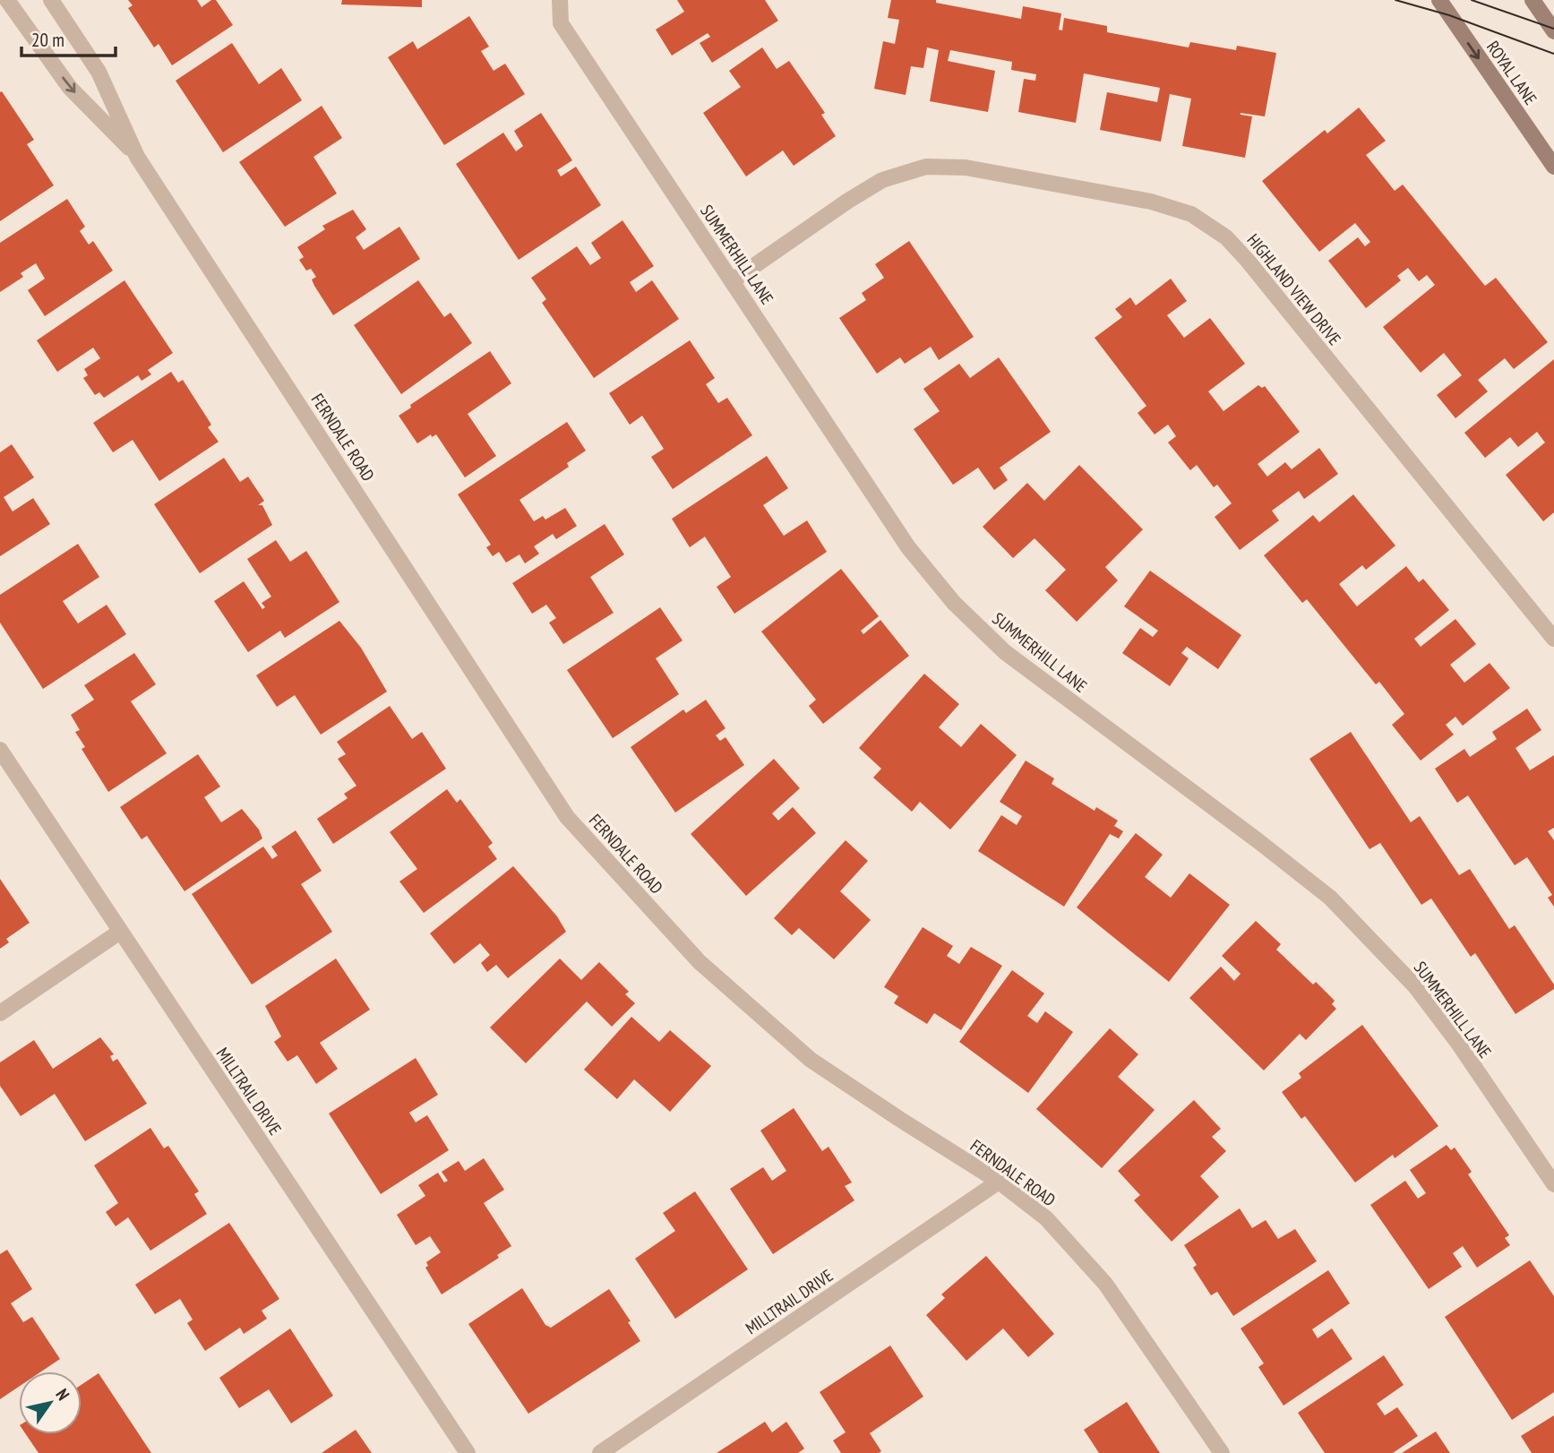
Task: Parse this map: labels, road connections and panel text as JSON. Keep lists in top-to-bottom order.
{
  "streets": {
    "main road": ["ROYAL LANE"],
    "street": [
      "SUMMERHILL LANE",
      "HIGHLAND VIEW DRIVE",
      "FERNDALE ROAD",
      "MILLTRAIL DRIVE"
    ]
  },
  "crossings": [
    ["SUMMERHILL LANE", "HIGHLAND VIEW DRIVE"],
    ["FERNDALE ROAD", "MILLTRAIL DRIVE"]
  ],
  "one_way": ["ROYAL LANE"],
  "scale_bar": "20 m",
  "north": "top right"
}
